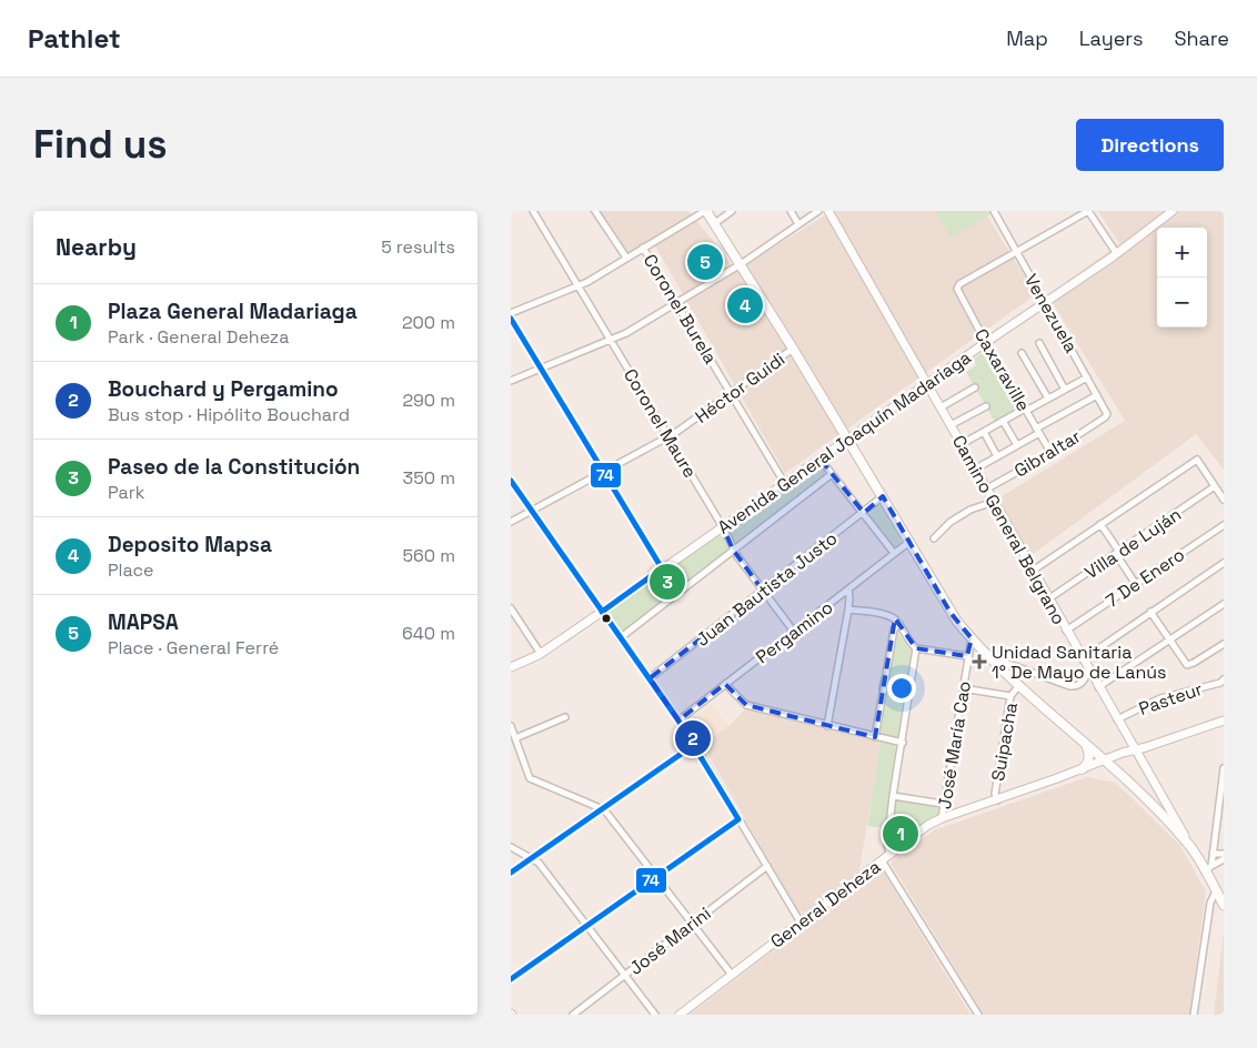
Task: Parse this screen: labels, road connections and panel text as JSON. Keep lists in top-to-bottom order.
{
  "streets": {
    "main road": ["Camino General Belgrano"],
    "street": [
      "Coronel Burela",
      "Venezuela",
      "Caxaraville",
      "Héctor Guidi",
      "Coronel Maure",
      "Avenida General Joaquín Madariaga",
      "Gibraltar",
      "Villa de Luján",
      "7 De Enero",
      "Juan Bautista Justo",
      "Pergamino",
      "Pasteur",
      "Suipacha",
      "José María Cao",
      "General Deheza",
      "José Marini"
    ]
  },
  "crossings": [
    ["Coronel Burela", "Héctor Guidi"],
    ["Coronel Burela", "Avenida General Joaquín Madariaga"],
    ["Venezuela", "Caxaraville"],
    ["Venezuela", "Avenida General Joaquín Madariaga"],
    ["Venezuela", "Gibraltar"],
    ["Caxaraville", "Avenida General Joaquín Madariaga"],
    ["Caxaraville", "Gibraltar"],
    ["Héctor Guidi", "Coronel Maure"],
    ["Coronel Maure", "Avenida General Joaquín Madariaga"],
    ["Coronel Maure", "Juan Bautista Justo"],
    ["Coronel Maure", "Pergamino"],
    ["Avenida General Joaquín Madariaga", "Camino General Belgrano"],
    ["Gibraltar", "Camino General Belgrano"],
    ["Camino General Belgrano", "Villa de Luján"],
    ["Camino General Belgrano", "7 De Enero"],
    ["Camino General Belgrano", "Pasteur"],
    ["Camino General Belgrano", "General Deheza"],
    ["Suipacha", "General Deheza"],
    ["José María Cao", "General Deheza"]
  ],
  "places": {
    "health": ["Unidad Sanitaria 1° De Mayo de Lanús"]
  },
  "lines": ["transit line 74"],
  "page": {
    "header": "Pathlet",
    "nav": ["Map", "Layers", "Share"],
    "buttons": "Directions",
    "title": "Find us",
    "heading": ["Nearby", "5 results"],
    "map_buttons": ["+", "−"],
    "pins": [
      "5",
      "4",
      "3",
      "2",
      "1"
    ],
    "list": [
      {
        "mark": "1",
        "name": "Plaza General Madariaga",
        "note": "Park · General Deheza",
        "value": "200 m"
      },
      {
        "mark": "2",
        "name": "Bouchard y Pergamino",
        "note": "Bus stop · Hipólito Bouchard",
        "value": "290 m"
      },
      {
        "mark": "3",
        "name": "Paseo de la Constitución",
        "note": "Park",
        "value": "350 m"
      },
      {
        "mark": "4",
        "name": "Deposito Mapsa",
        "note": "Place",
        "value": "560 m"
      },
      {
        "mark": "5",
        "name": "MAPSA",
        "note": "Place · General Ferré",
        "value": "640 m"
      }
    ]
  }
}
